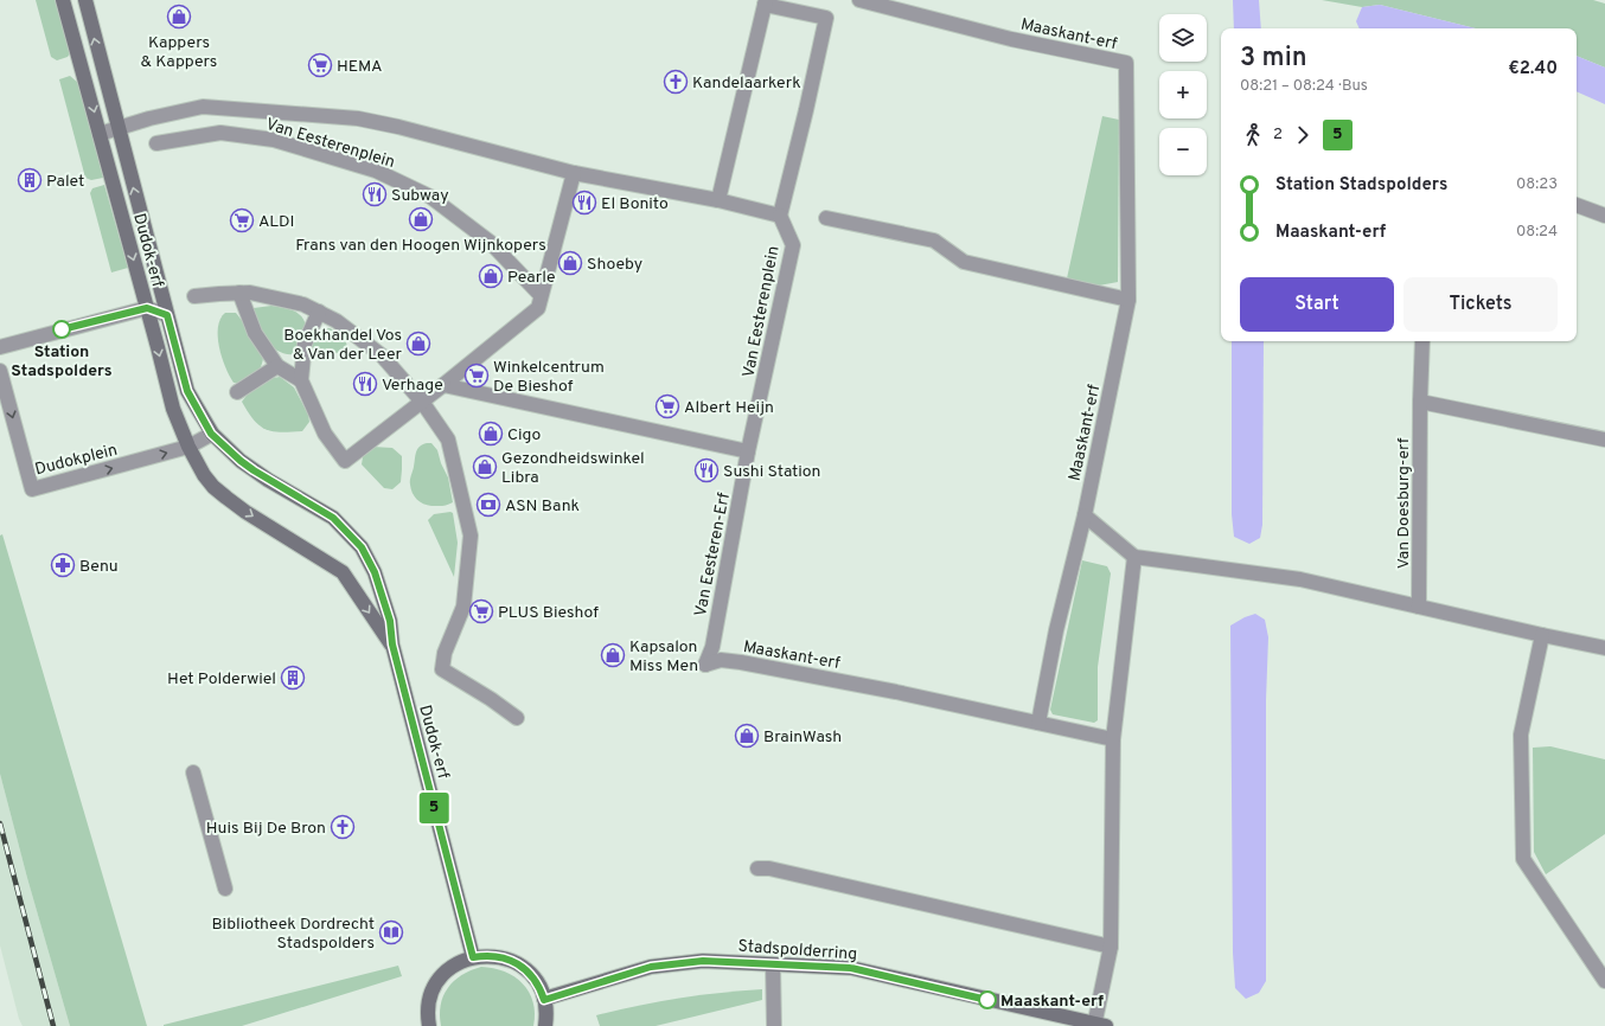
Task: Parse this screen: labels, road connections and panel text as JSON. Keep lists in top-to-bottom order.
{
  "streets": {
    "street": [
      "Maaskant-erf",
      "Van Eesterenplein",
      "Dudok-erf",
      "Dudokplein",
      "Van Doesburg-erf",
      "Van Eesteren-Erf",
      "Stadspolderring"
    ]
  },
  "crossings": [
    ["Maaskant-erf", "Van Eesteren-Erf"],
    ["Van Eesterenplein", "Dudok-erf"],
    ["Van Eesterenplein", "Van Eesteren-Erf"],
    ["Dudok-erf", "Dudokplein"]
  ],
  "places": {
    "shop": [
      "Kappers & Kappers",
      "Frans van den Hoogen Wijnkopers",
      "Shoeby",
      "Pearle",
      "Boekhandel Vos & Van der Leer",
      "Cigo",
      "Gezondheidswinkel Libra",
      "Kapsalon Miss Men",
      "BrainWash"
    ],
    "supermarket": [
      "HEMA",
      "ALDI",
      "Winkelcentrum De Bieshof",
      "Albert Heijn",
      "PLUS Bieshof"
    ],
    "church": ["Kandelaarkerk", "Huis Bij De Bron"],
    "building": ["Palet", "Het Polderwiel"],
    "restaurant": [
      "Subway",
      "El Bonito",
      "Verhage",
      "Sushi Station"
    ],
    "other": ["Station Stadspolders", "Maaskant-erf"],
    "bank": ["ASN Bank"],
    "pharmacy": ["Benu"],
    "library": ["Bibliotheek Dordrecht Stadspolders"]
  },
  "lines": ["bus line 5"],
  "page": {
    "on_map": "5",
    "map_buttons": ["+", "−"],
    "heading": ["3 min", "08:21 – 08:24 · Bus", "€2.40"],
    "legs": ["2", "5"],
    "list": [
      {
        "name": "Station Stadspolders",
        "value": "08:23"
      },
      {
        "name": "Maaskant-erf",
        "value": "08:24"
      }
    ],
    "buttons": ["Start", "Tickets"]
  }
}
